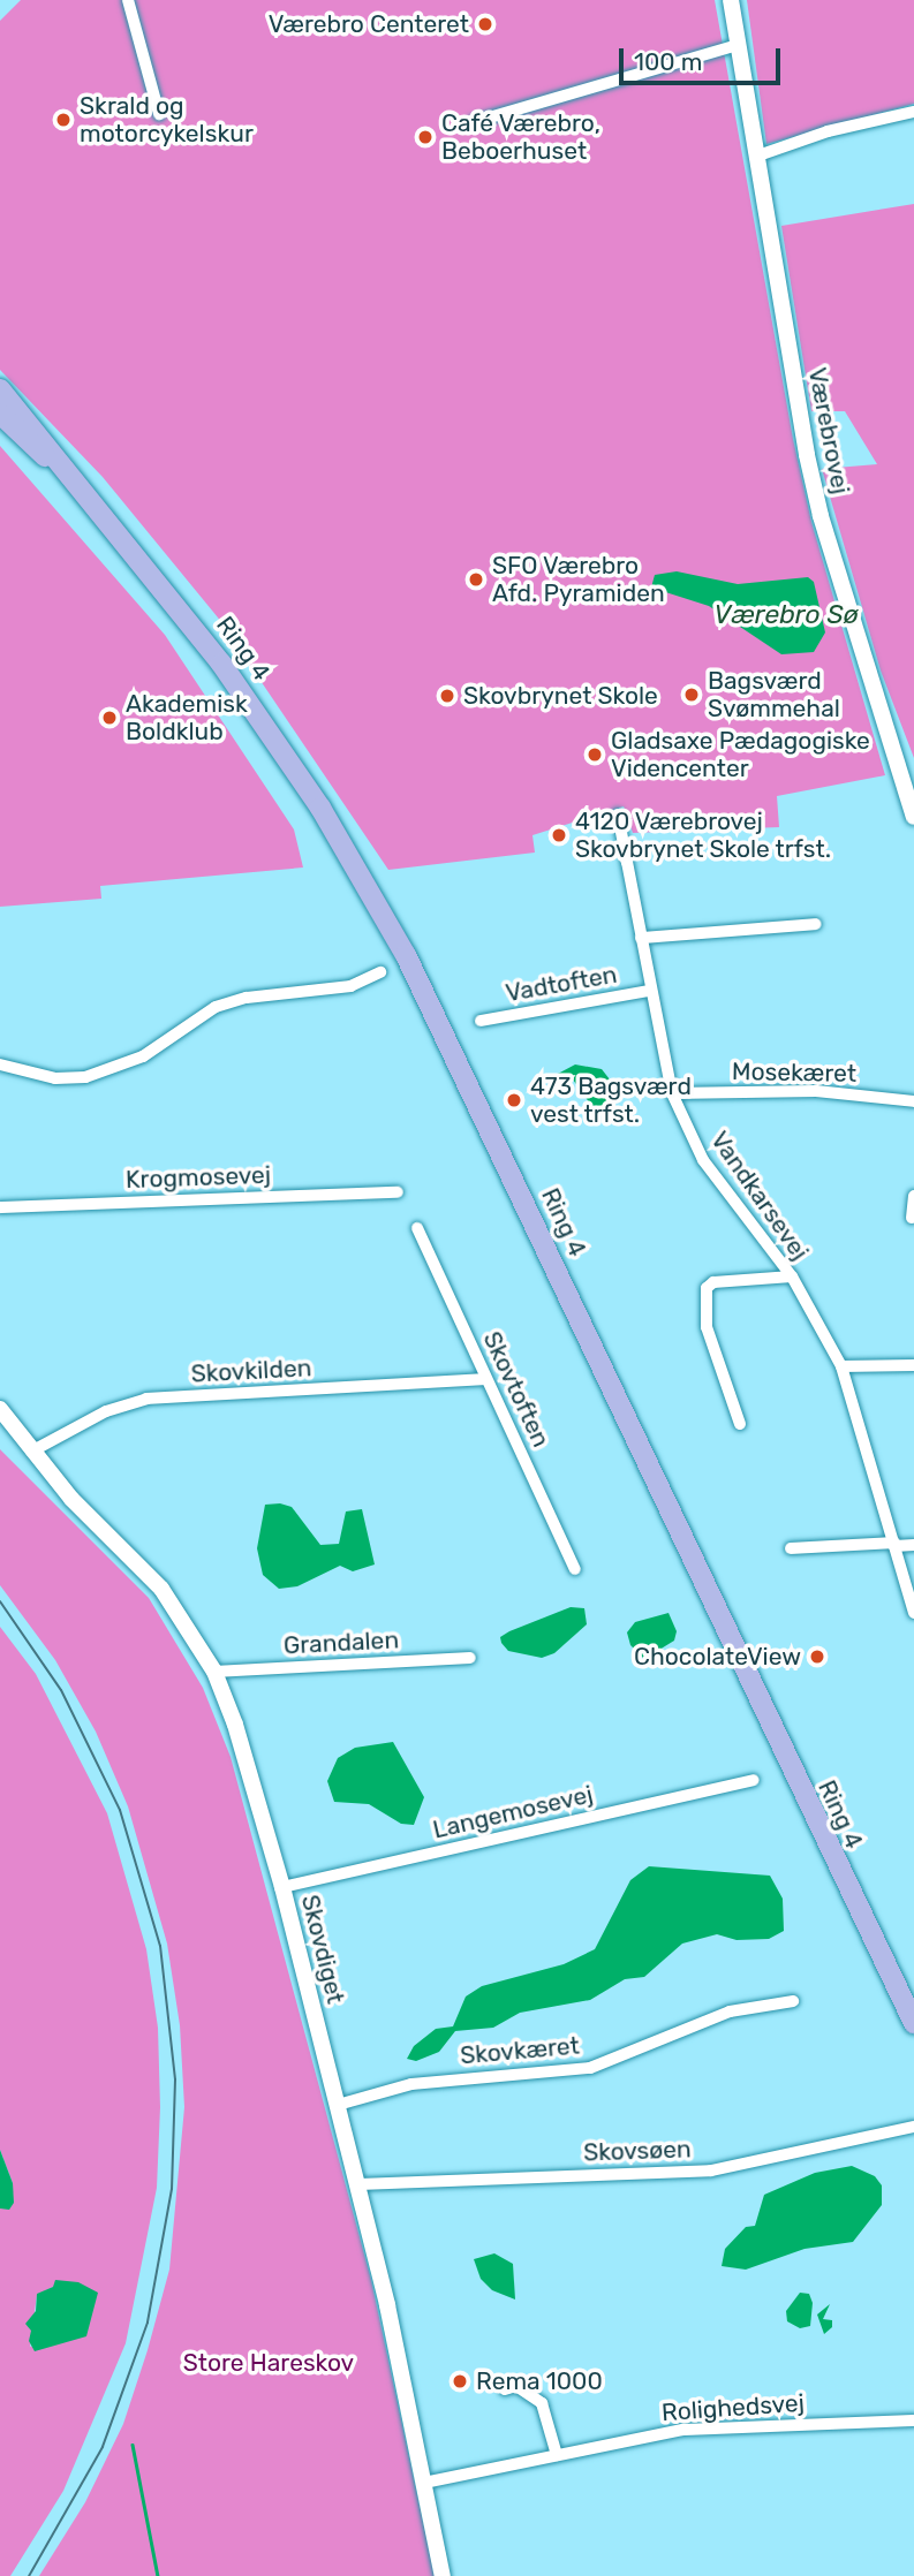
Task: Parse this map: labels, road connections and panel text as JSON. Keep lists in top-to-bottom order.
{
  "streets": {
    "main road": ["Ring 4"],
    "street": [
      "Værebrovej",
      "Vadtoften",
      "Mosekæret",
      "Krogmosevej",
      "Vandkarsevej",
      "Skovkilden",
      "Skovtoften",
      "Grandalen",
      "Langemosevej",
      "Skovdiget",
      "Skovkæret",
      "Skovsøen",
      "Rolighedsvej"
    ]
  },
  "crossings": [
    ["Vadtoften", "Vandkarsevej"],
    ["Mosekæret", "Vandkarsevej"],
    ["Skovkilden", "Skovtoften"],
    ["Skovkilden", "Skovdiget"],
    ["Grandalen", "Skovdiget"],
    ["Langemosevej", "Skovdiget"],
    ["Skovdiget", "Skovkæret"],
    ["Skovdiget", "Skovsøen"],
    ["Skovdiget", "Rolighedsvej"]
  ],
  "water": ["Værebro Sø"],
  "parks": ["Store Hareskov"],
  "places": [
    "Værebro Centeret",
    "Skrald og motorcykelskur",
    "Café Værebro, Beboerhuset",
    "SFO Værebro Afd. Pyramiden",
    "Bagsværd Svømmehal",
    "Skovbrynet Skole",
    "Akademisk Boldklub",
    "Gladsaxe Pædagogiske Videncenter",
    "4120 Værebrovej Skovbrynet Skole trfst.",
    "473 Bagsværd vest trfst.",
    "ChocolateView",
    "Rema 1000"
  ],
  "scale_bar": "100 m"
}
